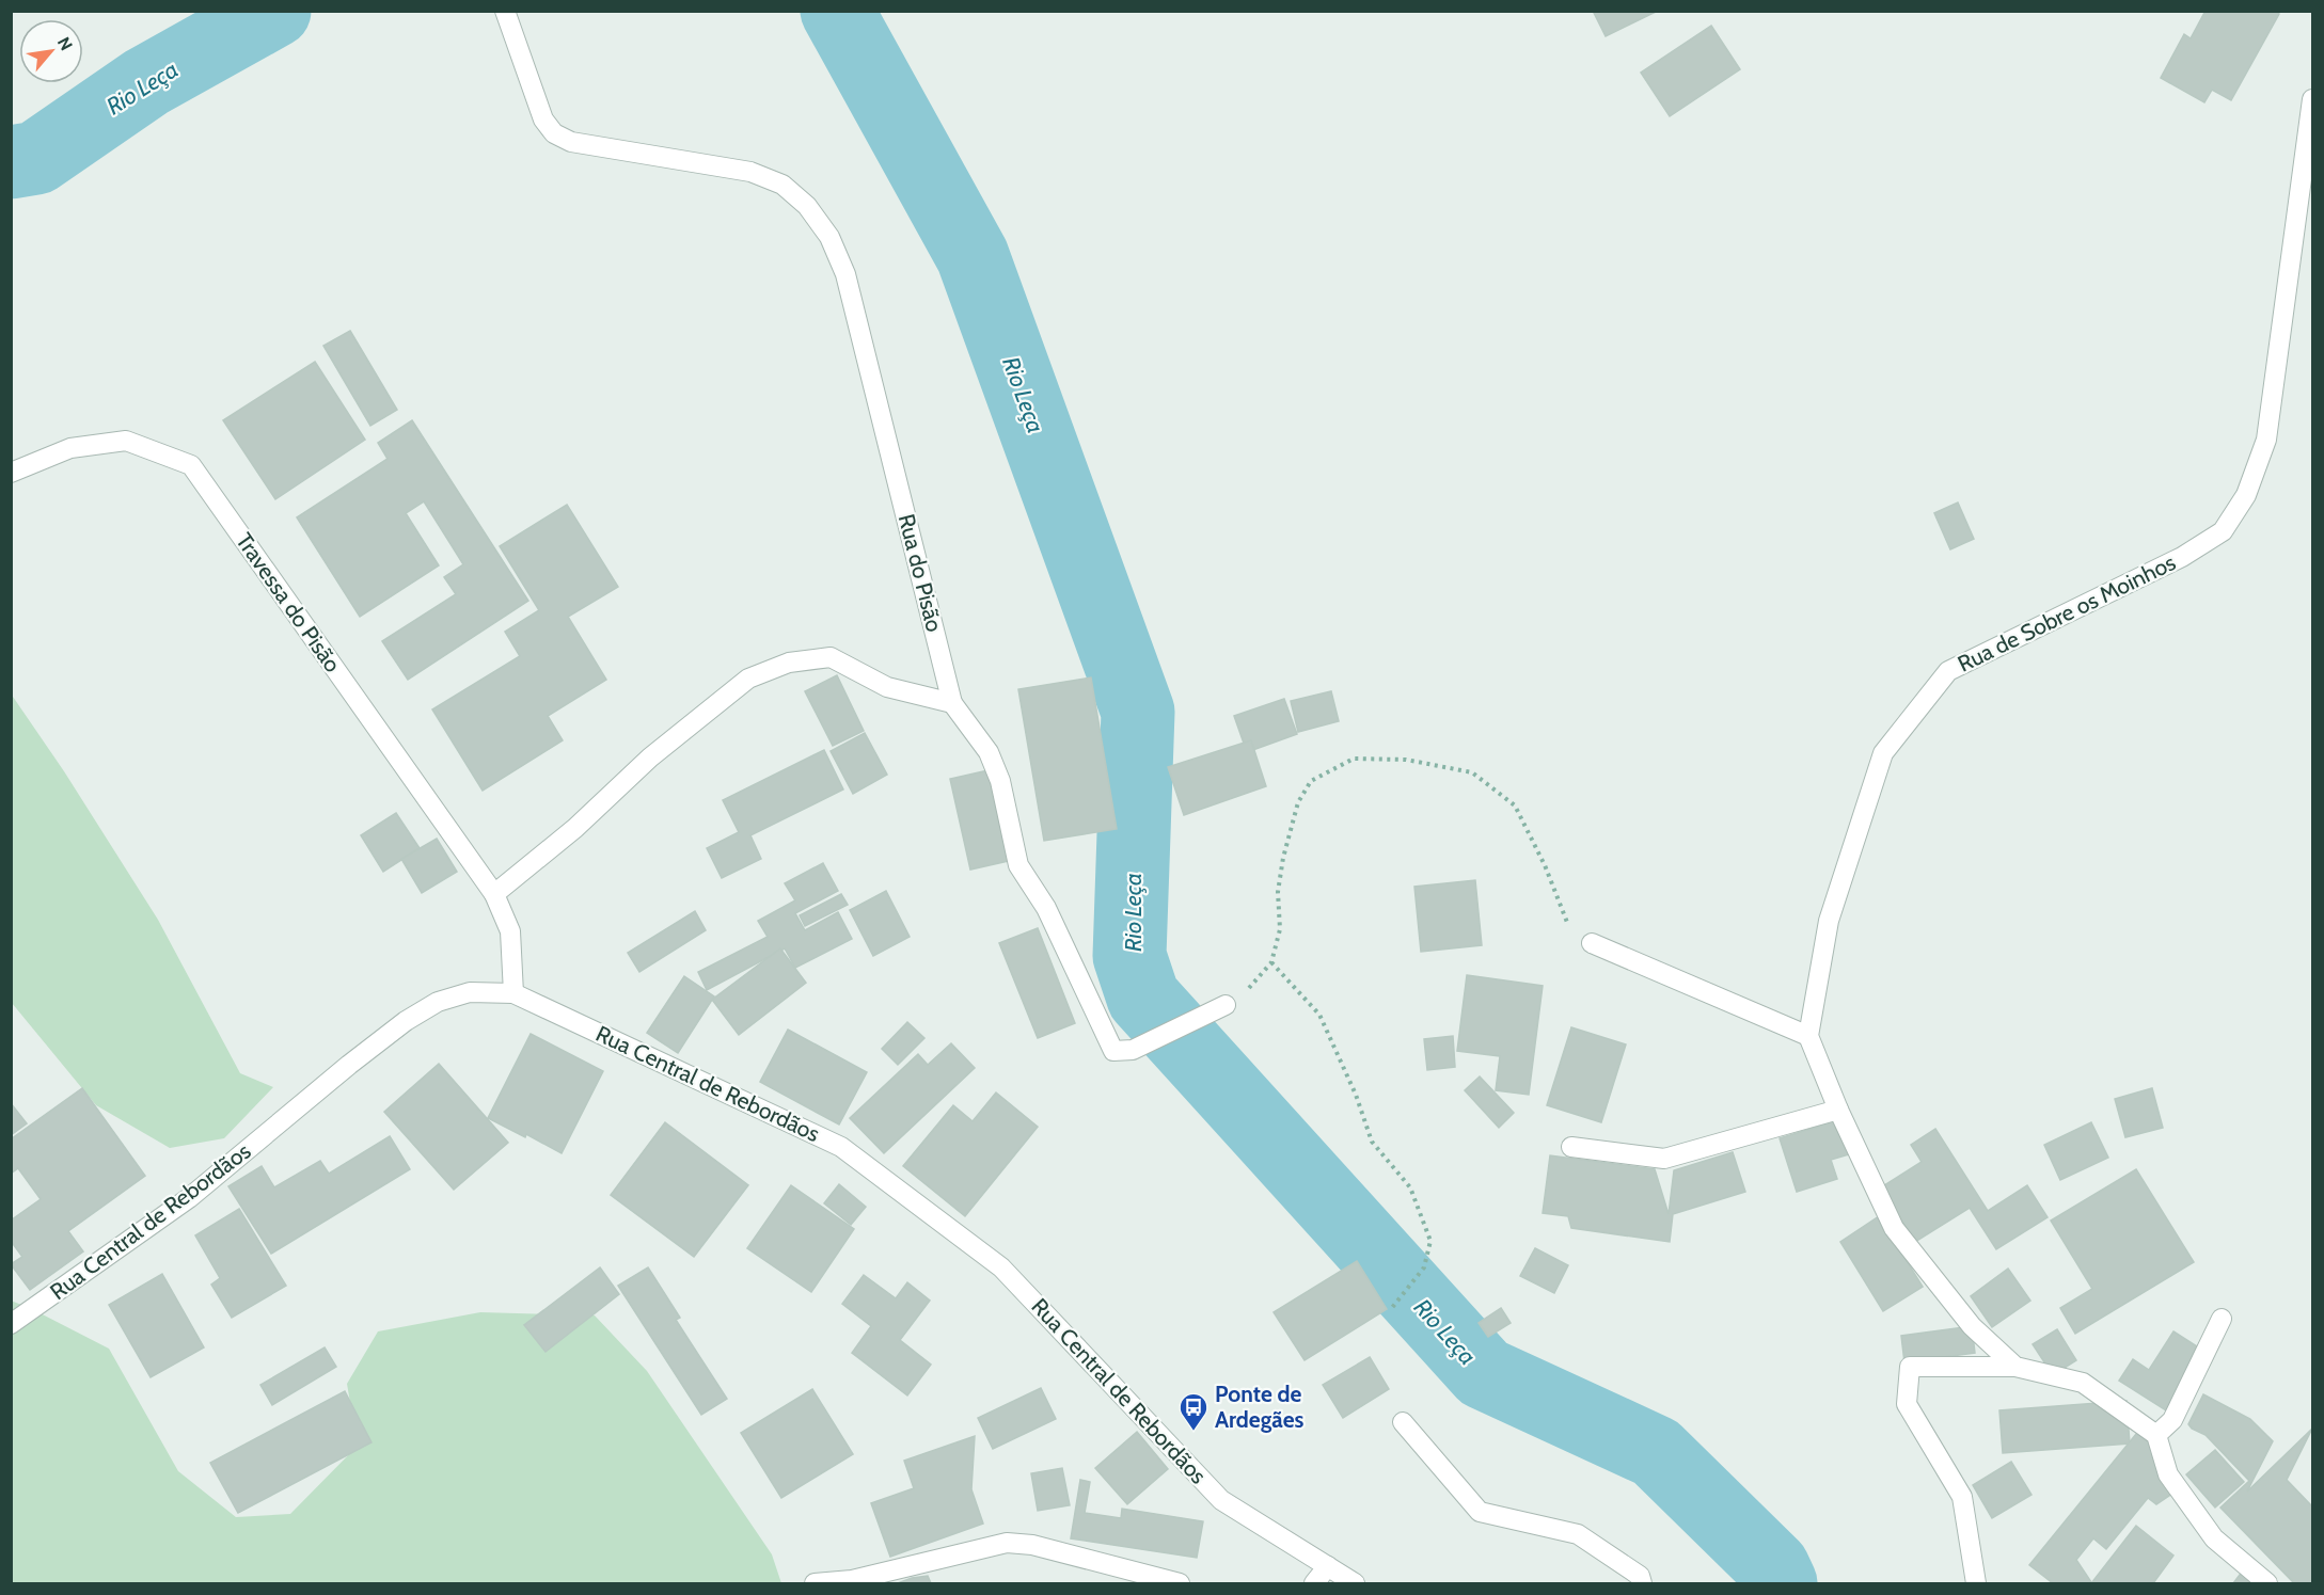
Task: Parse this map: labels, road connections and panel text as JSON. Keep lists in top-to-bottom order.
{
  "streets": {
    "street": [
      "Rua do Pisão",
      "Travessa do Pisão",
      "Rua de Sobre os Moinhos",
      "Rua Central de Rebordãos"
    ]
  },
  "water": ["Rio Leça"],
  "places": {
    "bus stop": ["Ponte de Ardegães"]
  },
  "north": "top right"
}
